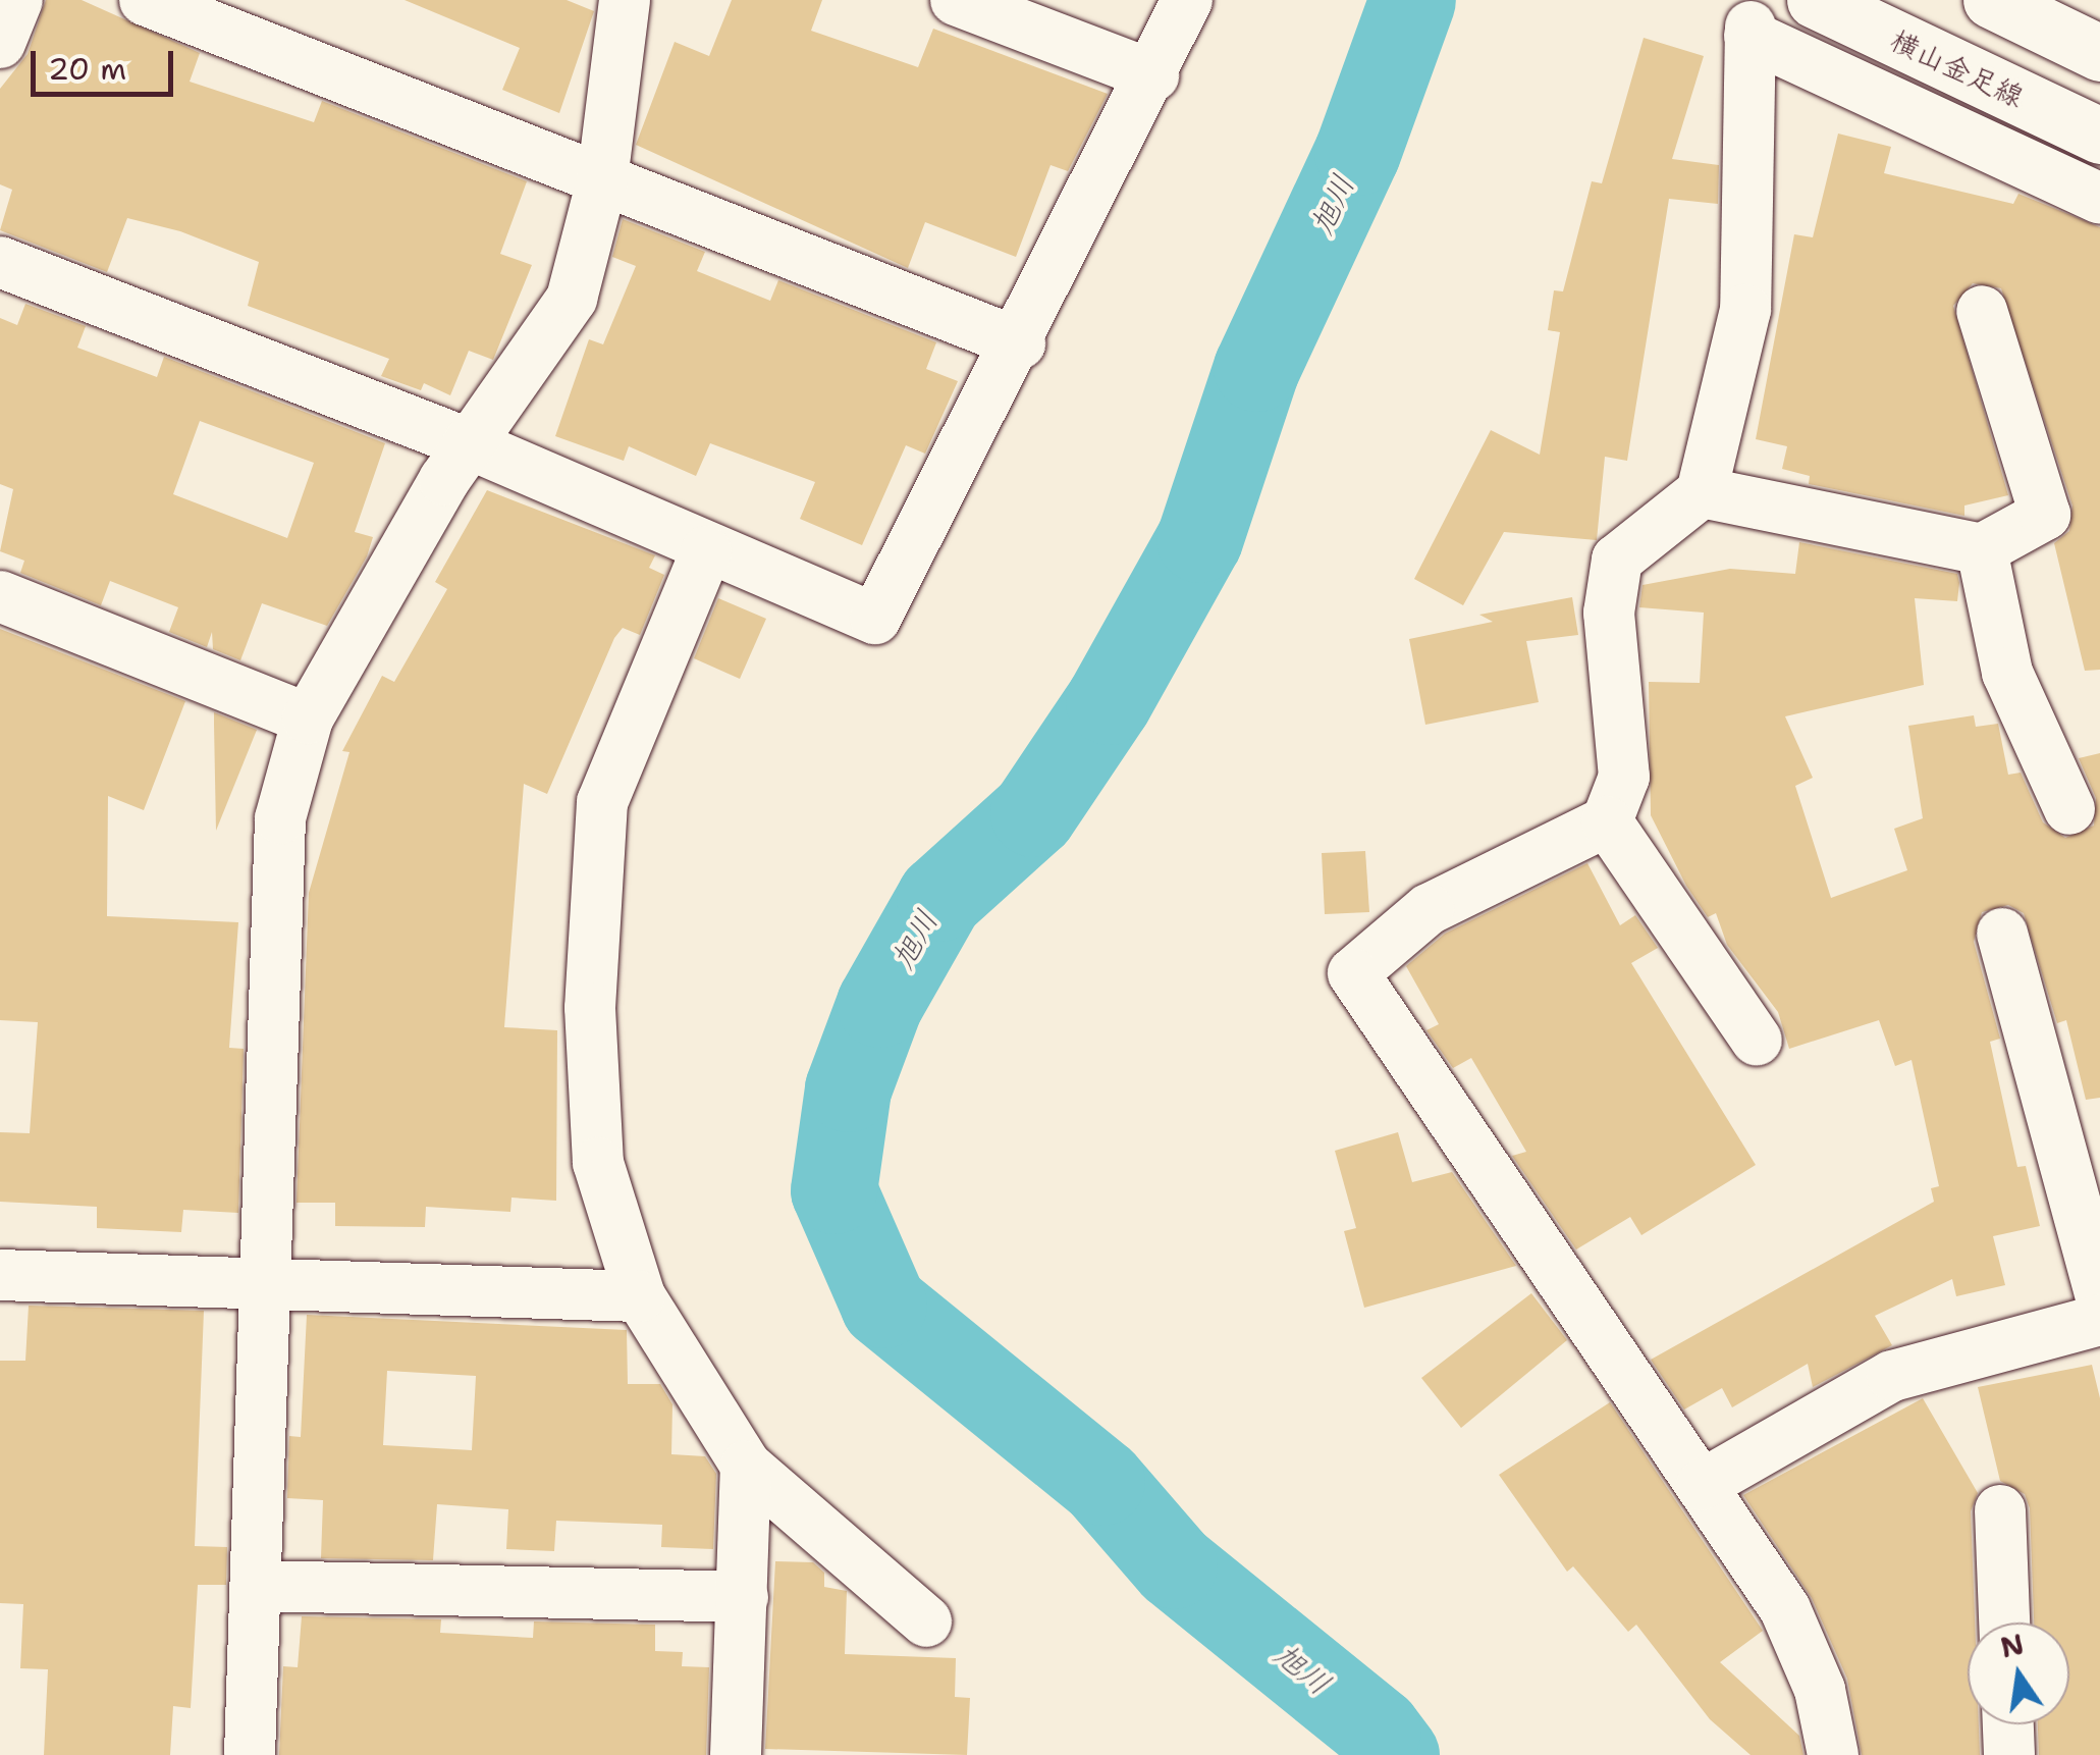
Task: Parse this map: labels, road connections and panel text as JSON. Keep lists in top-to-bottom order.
{
  "streets": {
    "street": ["横山金足線"]
  },
  "water": ["旭川"],
  "scale_bar": "20 m",
  "north": "top"
}
